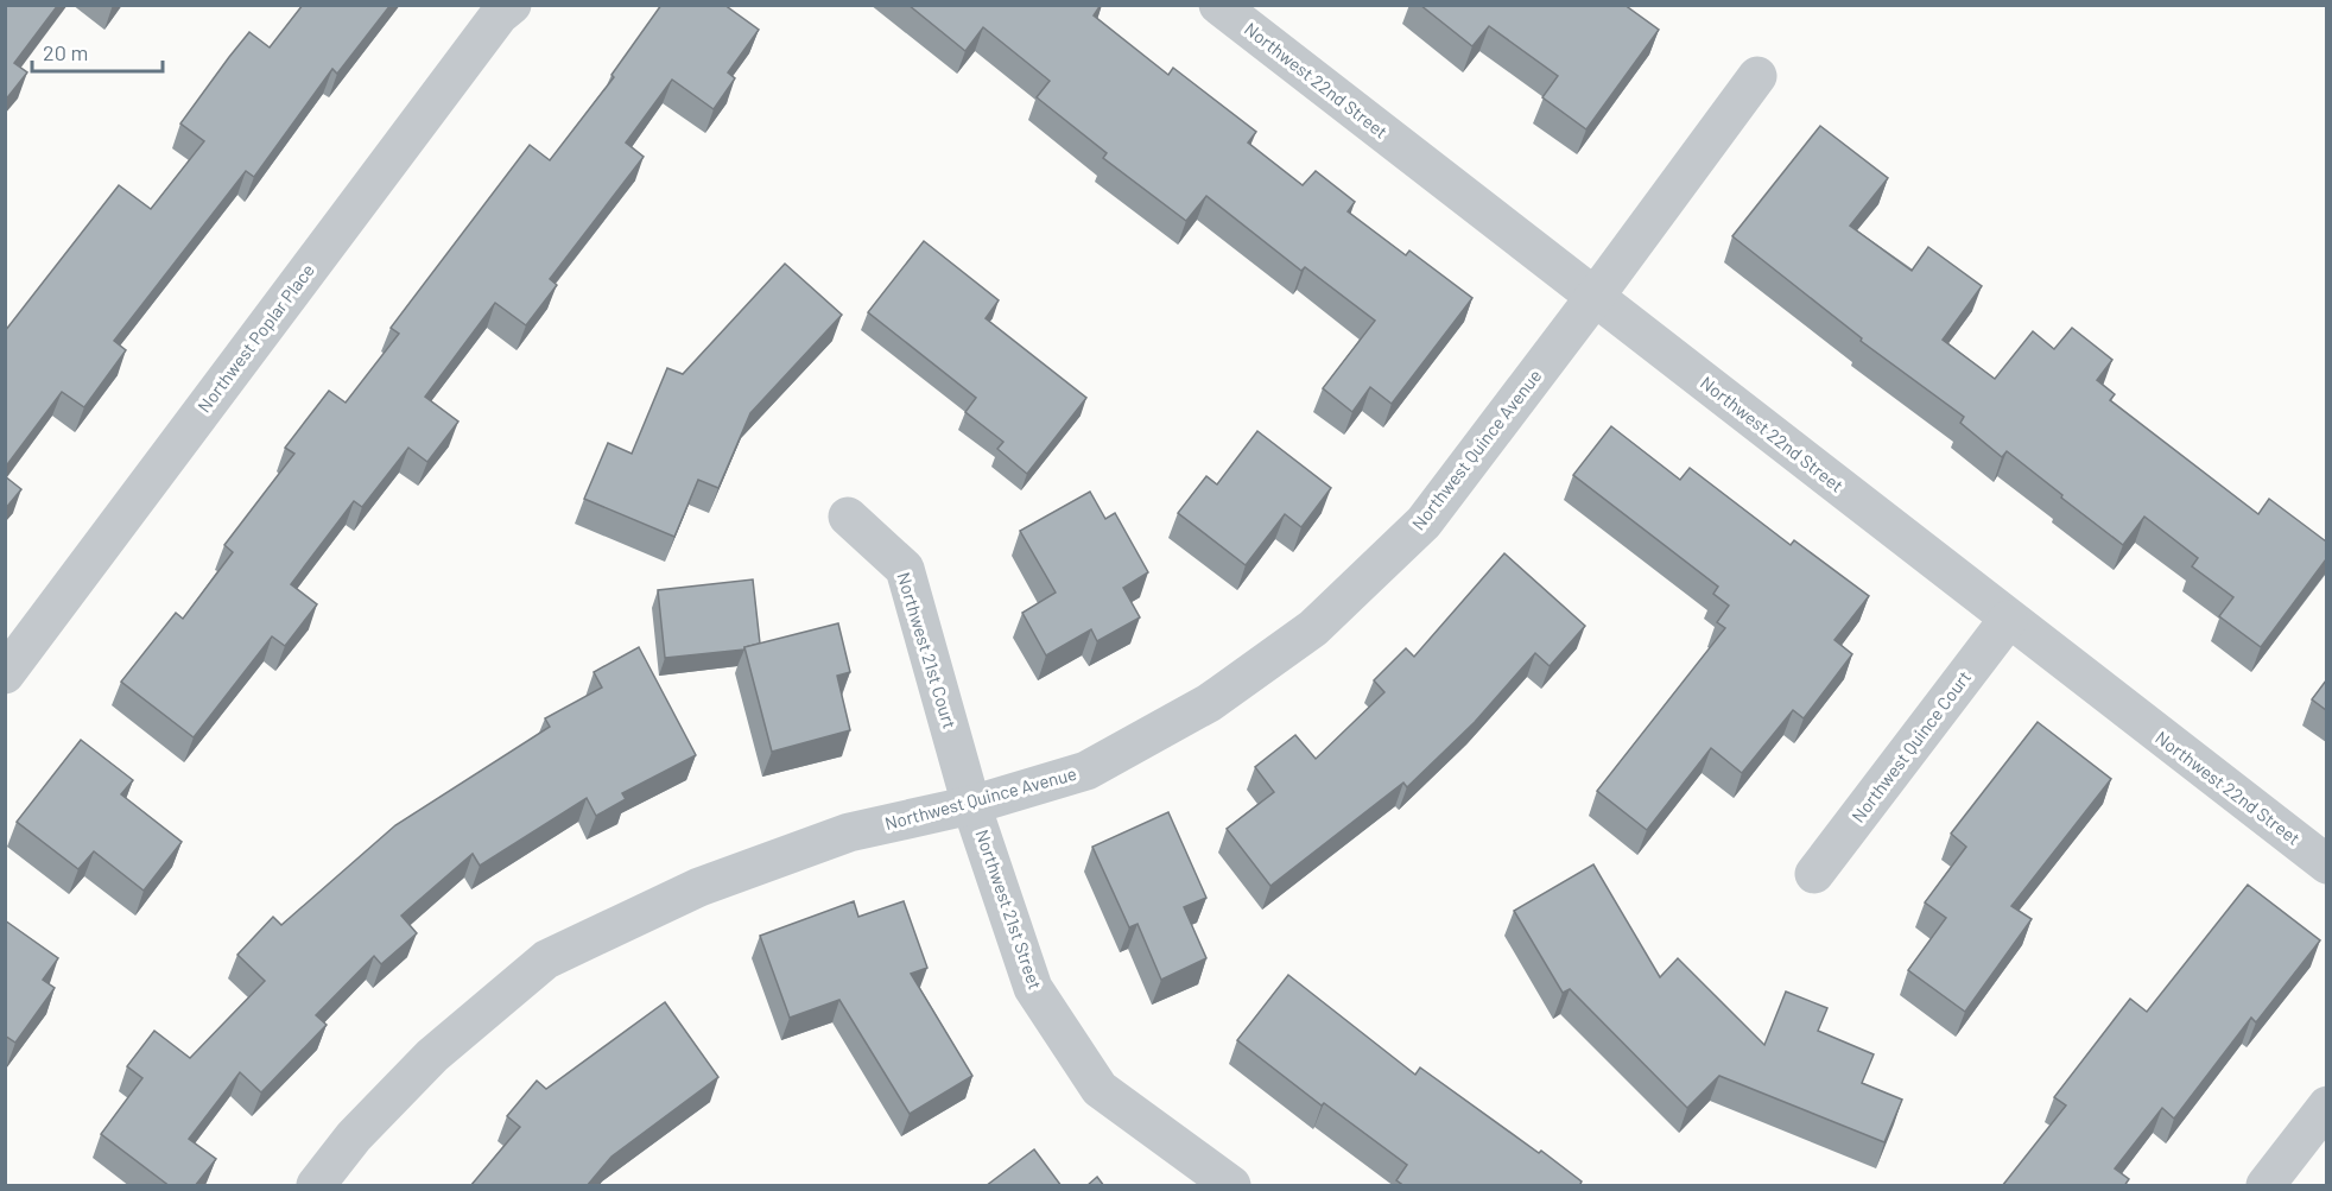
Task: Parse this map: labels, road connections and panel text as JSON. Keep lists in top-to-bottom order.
{
  "streets": {
    "street": [
      "Northwest 22nd Street",
      "Northwest Poplar Place",
      "Northwest Quince Avenue",
      "Northwest 21st Court",
      "Northwest Quince Court",
      "Northwest 21st Street"
    ]
  },
  "crossings": [
    ["Northwest 22nd Street", "Northwest Quince Avenue"],
    ["Northwest 22nd Street", "Northwest Quince Court"],
    ["Northwest Quince Avenue", "Northwest 21st Court"],
    ["Northwest Quince Avenue", "Northwest 21st Street"],
    ["Northwest 21st Court", "Northwest 21st Street"]
  ],
  "scale_bar": "20 m"
}
